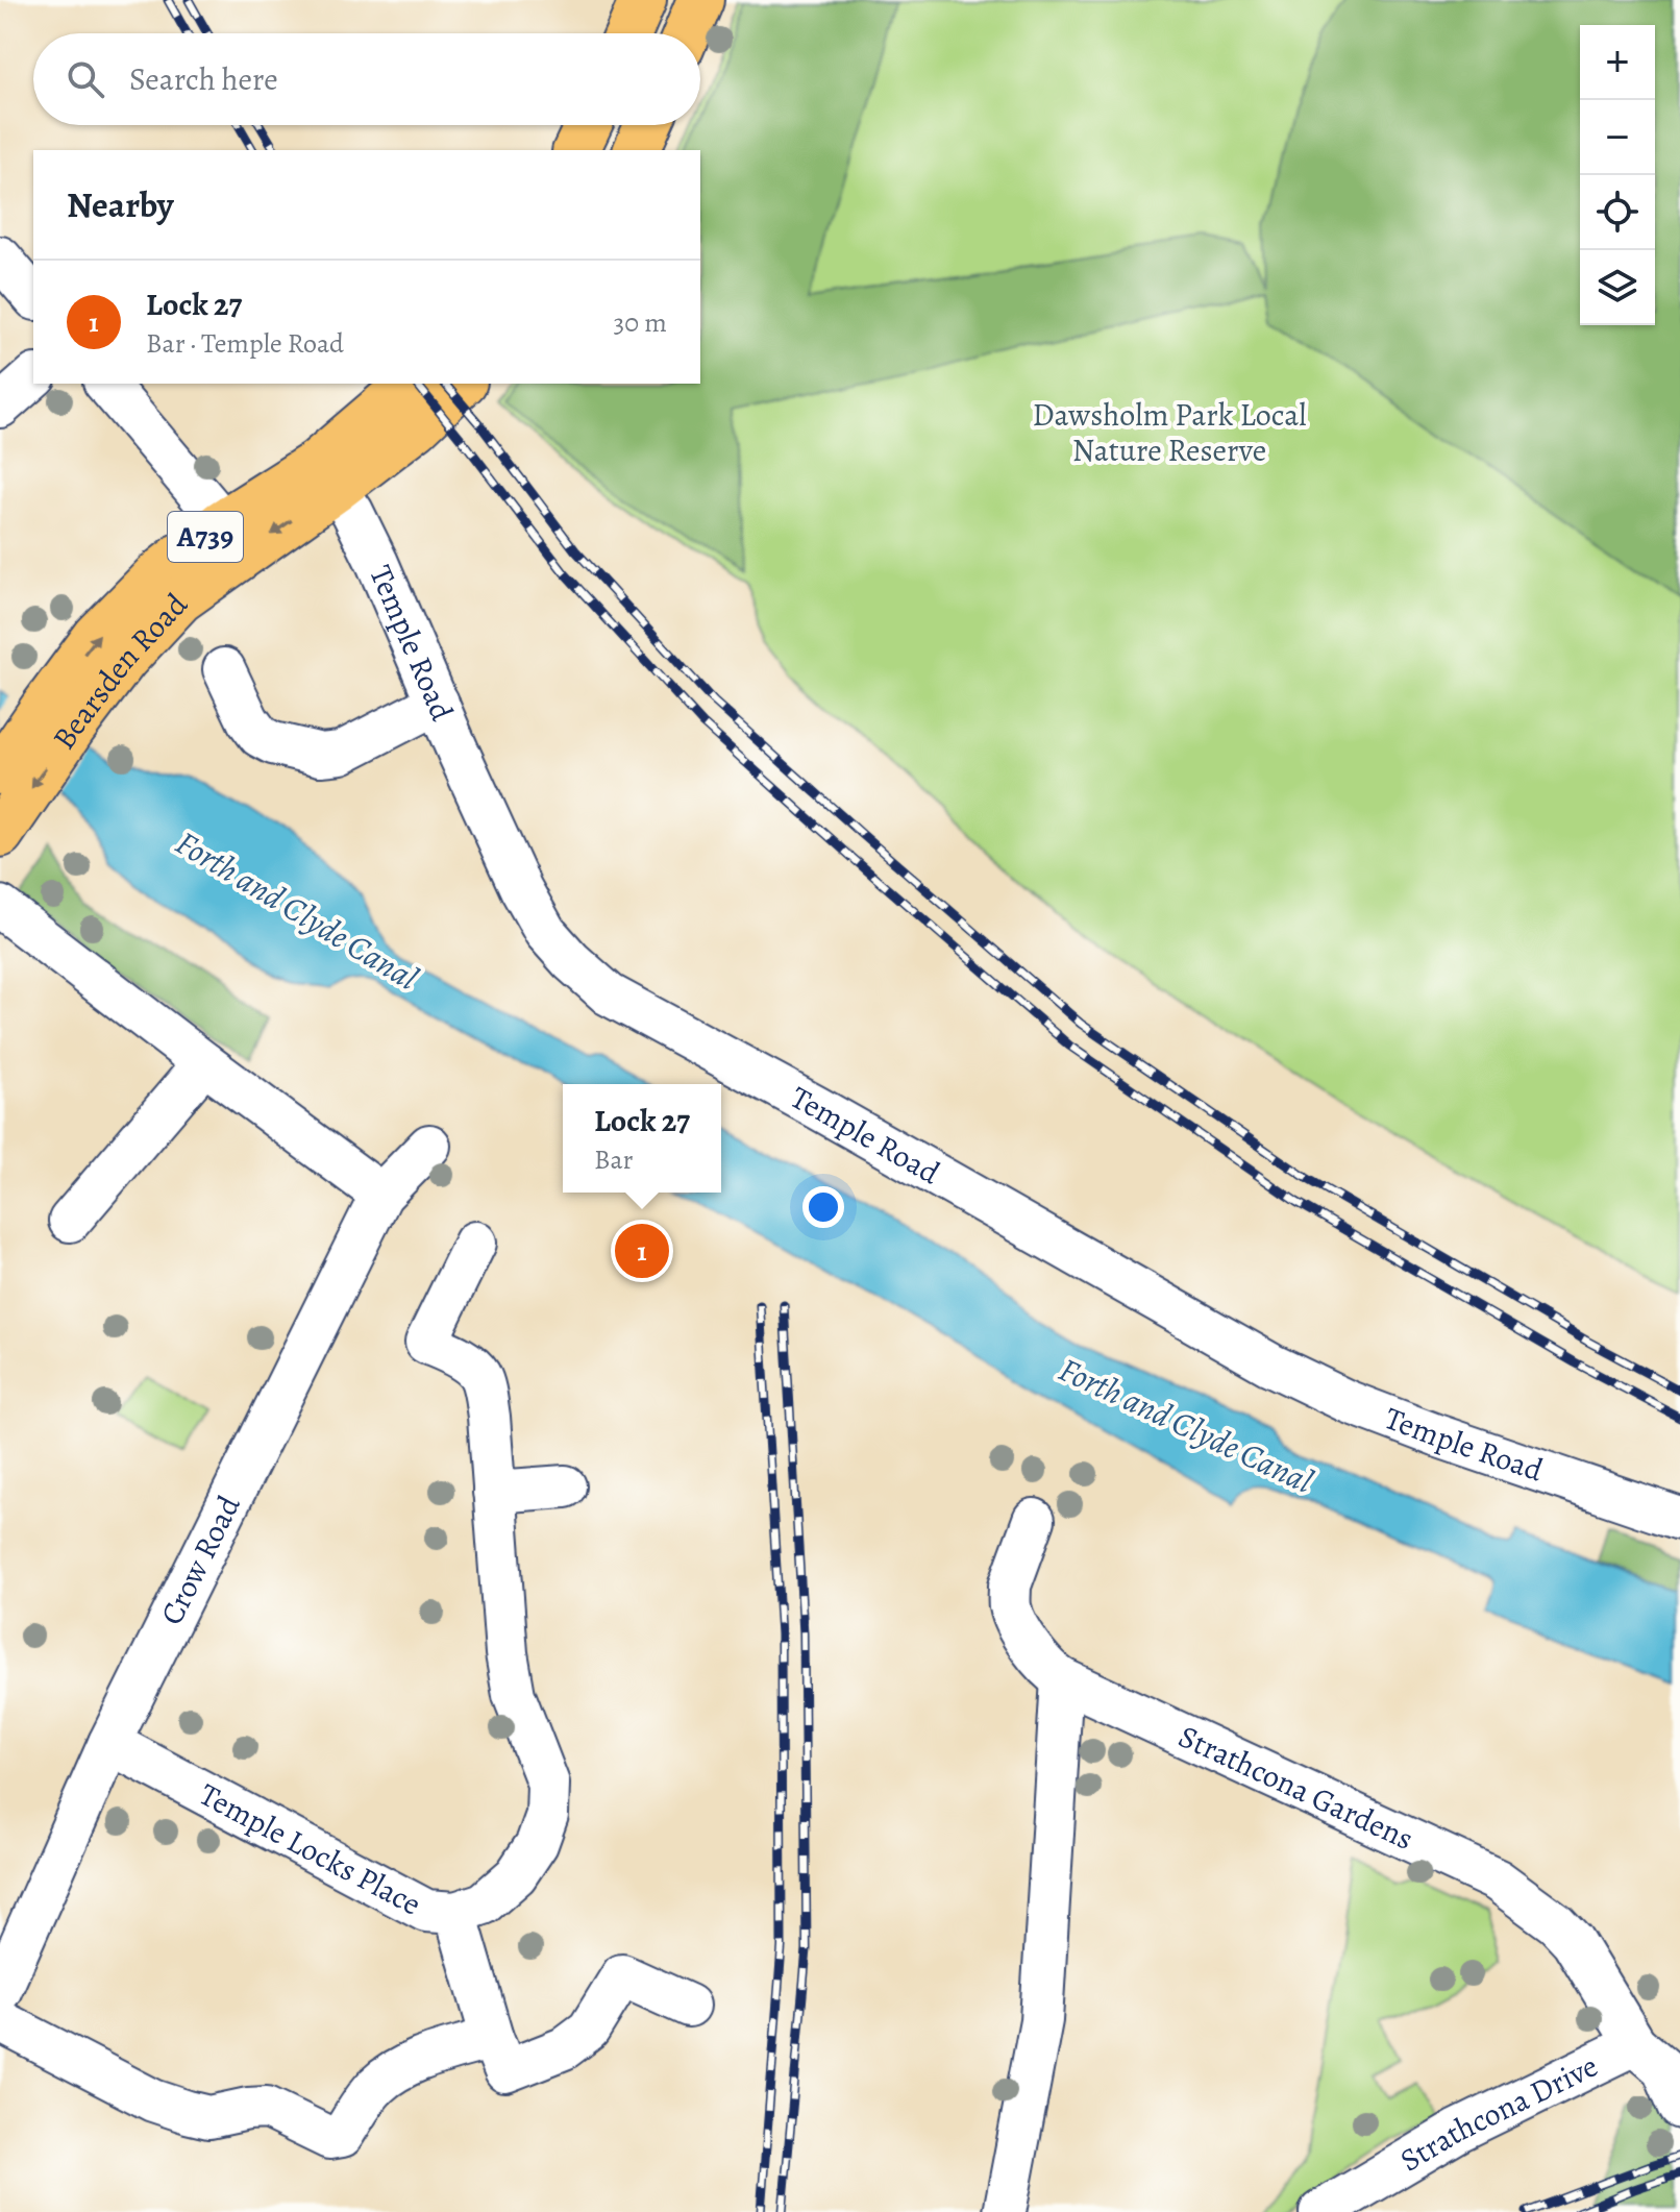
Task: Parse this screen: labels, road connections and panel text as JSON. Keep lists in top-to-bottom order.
{
  "streets": {
    "main road": ["A739", "Bearsden Road"],
    "street": [
      "Temple Road",
      "Crow Road",
      "Strathcona Gardens",
      "Temple Locks Place",
      "Strathcona Drive"
    ]
  },
  "crossings": [
    ["Temple Road", "Bearsden Road"],
    ["Crow Road", "Temple Locks Place"],
    ["Strathcona Gardens", "Strathcona Drive"]
  ],
  "water": ["Forth and Clyde Canal"],
  "parks": ["Dawsholm Park Local Nature Reserve"],
  "page": {
    "map_buttons": ["+", "−"],
    "search": "Search here",
    "heading": "Nearby",
    "list": [
      {
        "mark": "1",
        "name": "Lock 27",
        "note": "Bar · Temple Road",
        "value": "30 m"
      }
    ],
    "popup": ["Lock 27", "Bar"],
    "pins": "1"
  }
}
